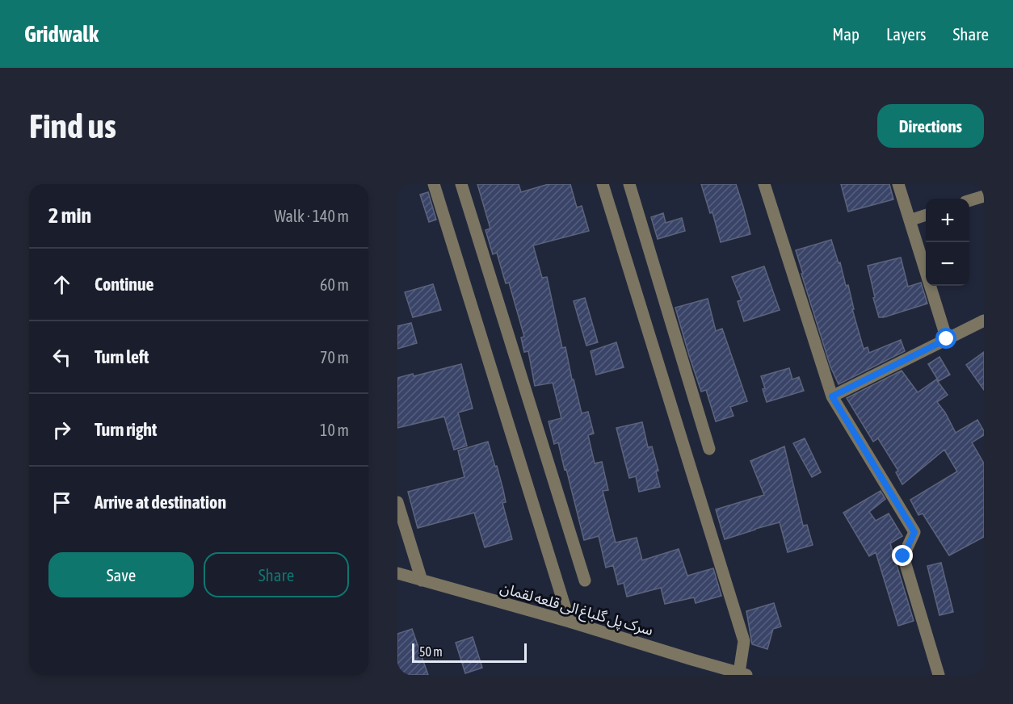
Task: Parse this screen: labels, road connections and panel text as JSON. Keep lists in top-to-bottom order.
{
  "streets": {
    "street": ["سرک پل گلباغ الی قلعه لقمان"]
  },
  "scale_bar": "50 m",
  "page": {
    "header": "Gridwalk",
    "nav": ["Map", "Layers", "Share"],
    "buttons": [
      "Directions",
      ["Save", "Share"]
    ],
    "title": "Find us",
    "heading": ["2 min", "Walk · 140 m"],
    "map_buttons": ["+", "−"],
    "list": [
      ["Continue", "60 m"],
      ["Turn left", "70 m"],
      ["Turn right", "10 m"],
      "Arrive at destination"
    ],
    "scale": "50 m"
  }
}
